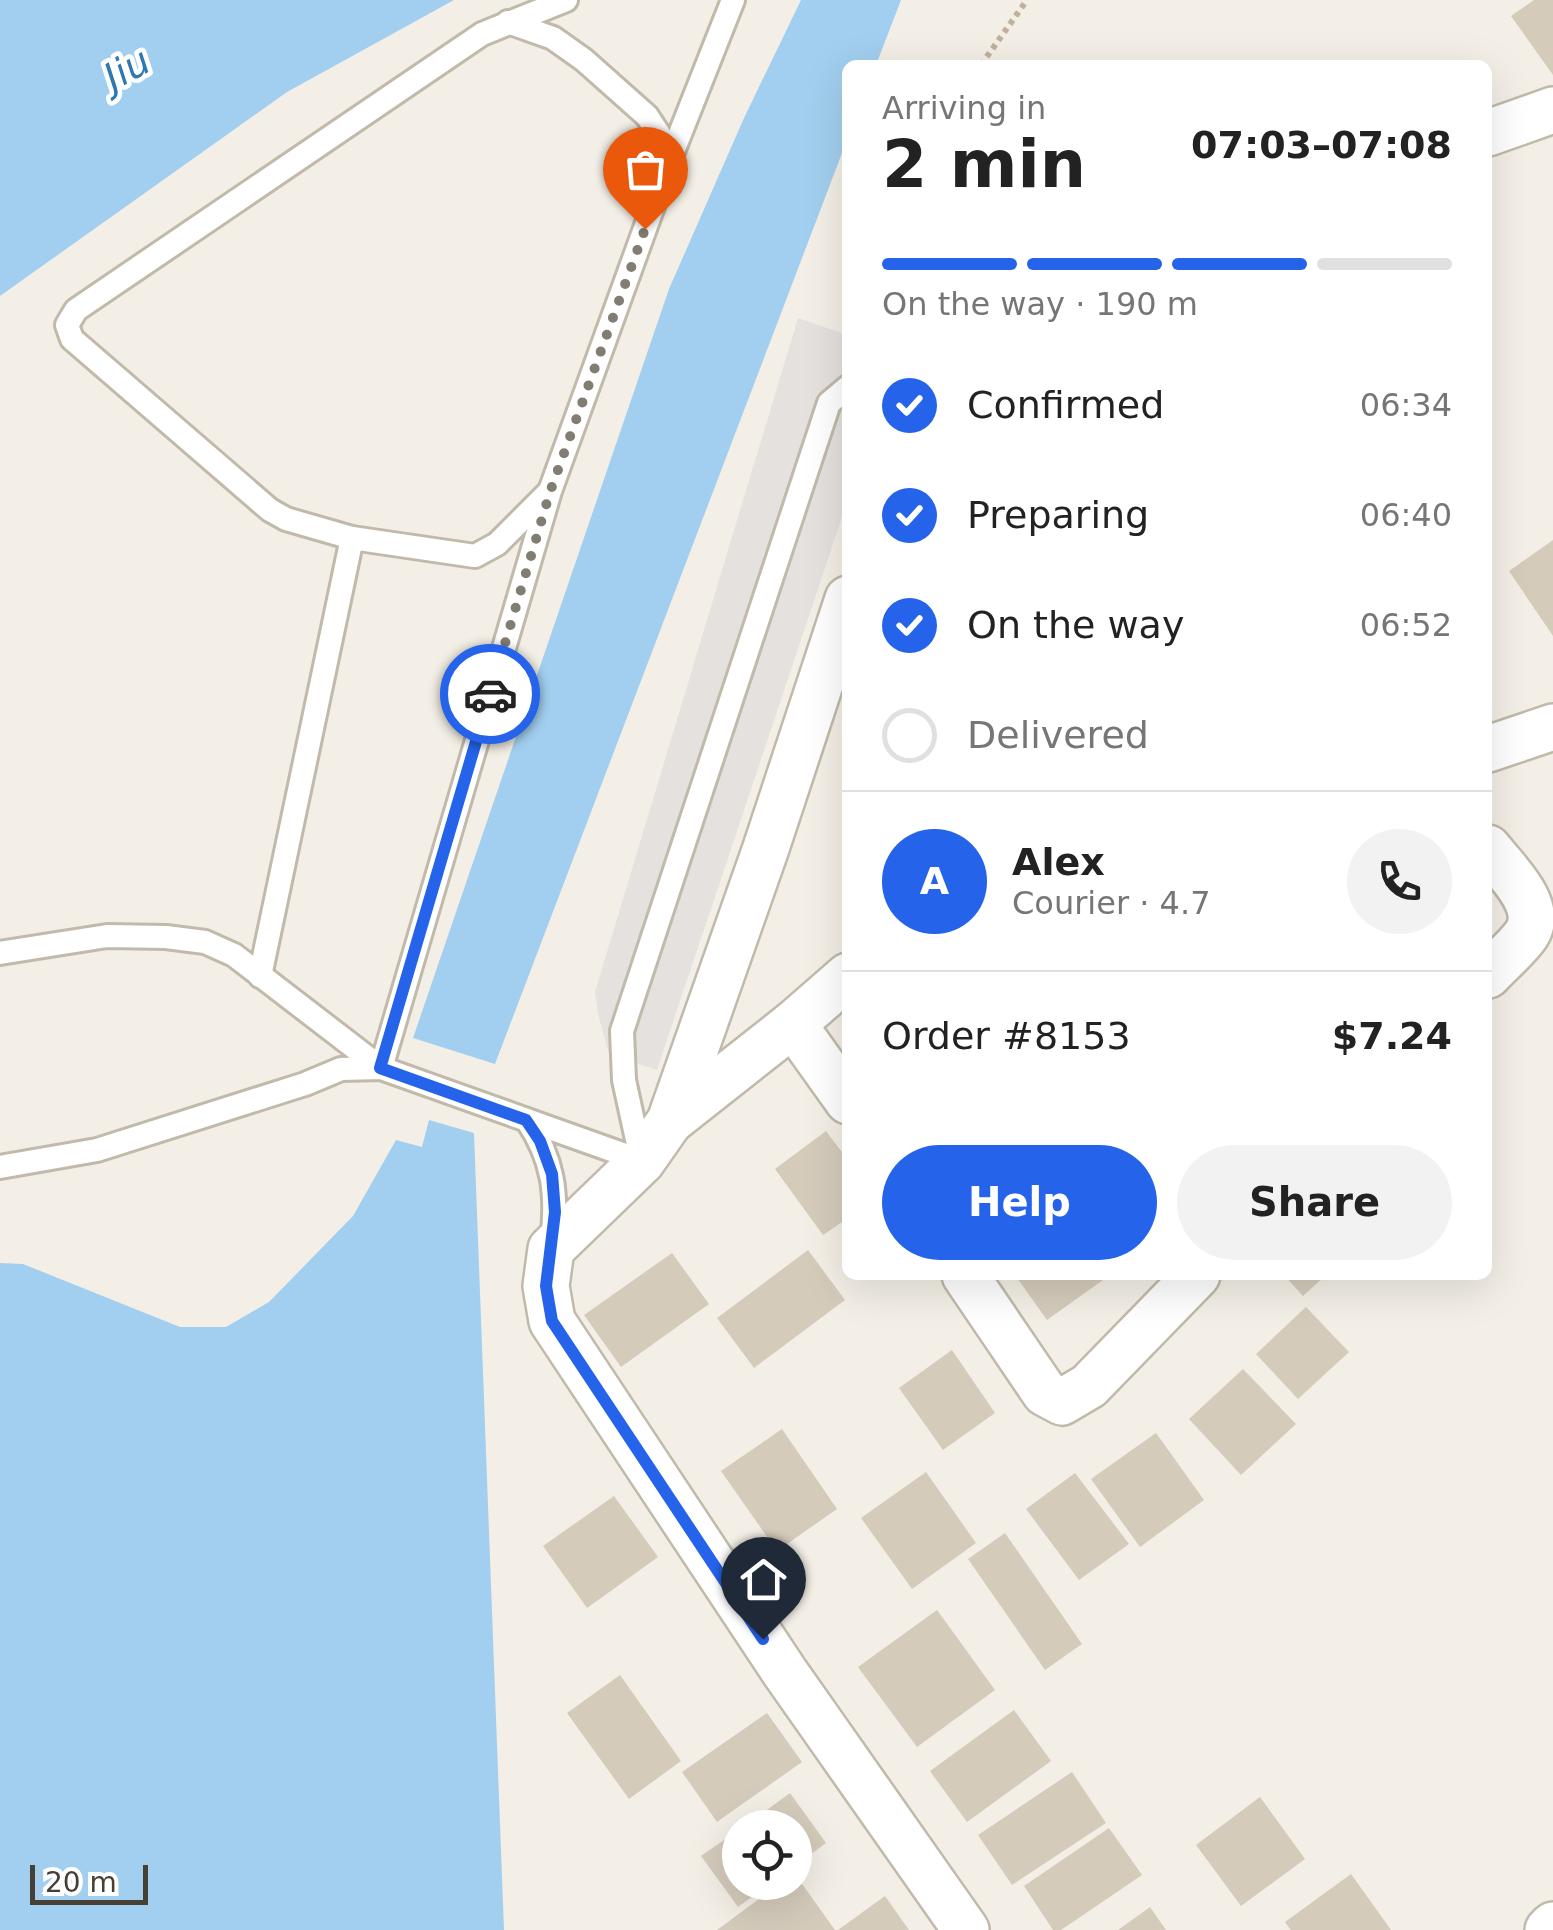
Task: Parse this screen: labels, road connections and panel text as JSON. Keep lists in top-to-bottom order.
{
  "water": ["Jiu"],
  "scale_bar": "20 m",
  "page": {
    "heading": ["2 min", "Arriving in", "07:03–07:08"],
    "panel": [
      "Alex",
      "Courier · 4.7",
      "Order #8153",
      "$7.24"
    ],
    "bar": "On the way · 190 m",
    "list": [
      ["Confirmed", "06:34"],
      ["Preparing", "06:40"],
      ["On the way", "06:52"],
      "Delivered"
    ],
    "round": "A",
    "buttons": ["Help", "Share"],
    "scale": "20 m"
  }
}
